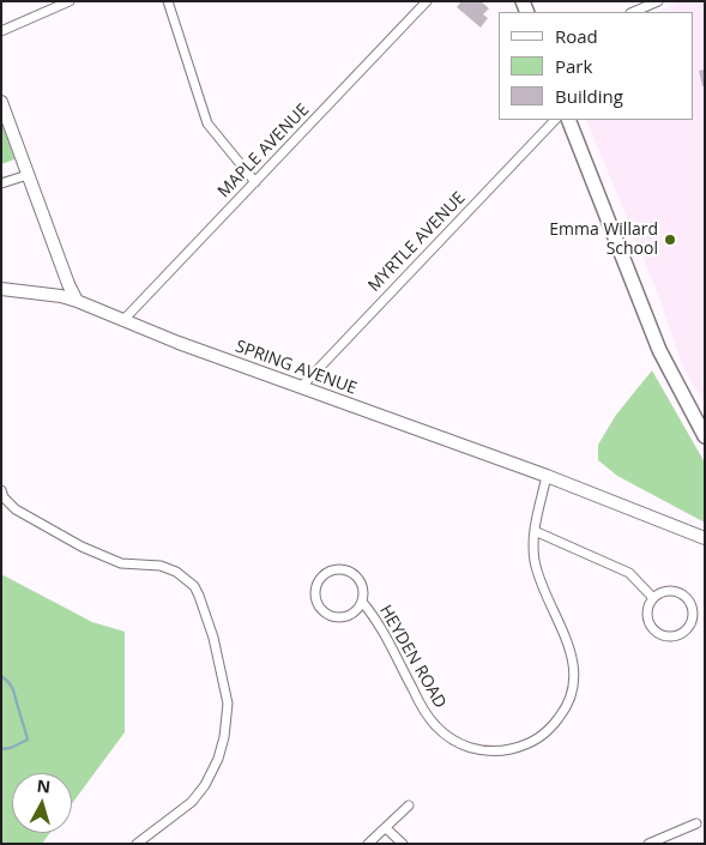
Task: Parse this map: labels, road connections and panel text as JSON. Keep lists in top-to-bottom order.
{
  "streets": {
    "street": [
      "MAPLE AVENUE",
      "MYRTLE AVENUE",
      "SPRING AVENUE",
      "HEYDEN ROAD"
    ]
  },
  "crossings": [
    ["MAPLE AVENUE", "SPRING AVENUE"],
    ["MYRTLE AVENUE", "SPRING AVENUE"],
    ["SPRING AVENUE", "HEYDEN ROAD"]
  ],
  "places": ["Emma Willard School"],
  "legend": ["Road", "Park", "Building"],
  "north": "top"
}
